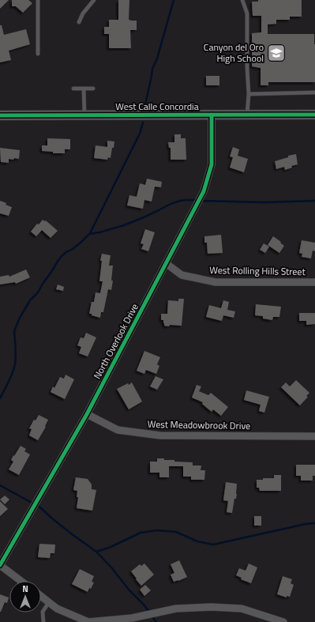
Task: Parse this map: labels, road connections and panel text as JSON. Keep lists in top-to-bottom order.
{
  "streets": {
    "street": [
      "West Calle Concordia",
      "West Rolling Hills Street",
      "North Overlook Drive",
      "West Meadowbrook Drive"
    ]
  },
  "crossings": [
    ["West Calle Concordia", "North Overlook Drive"],
    ["West Rolling Hills Street", "North Overlook Drive"],
    ["North Overlook Drive", "West Meadowbrook Drive"]
  ],
  "places": {
    "school or university": ["Canyon del Oro High School"]
  },
  "north": "top"
}
